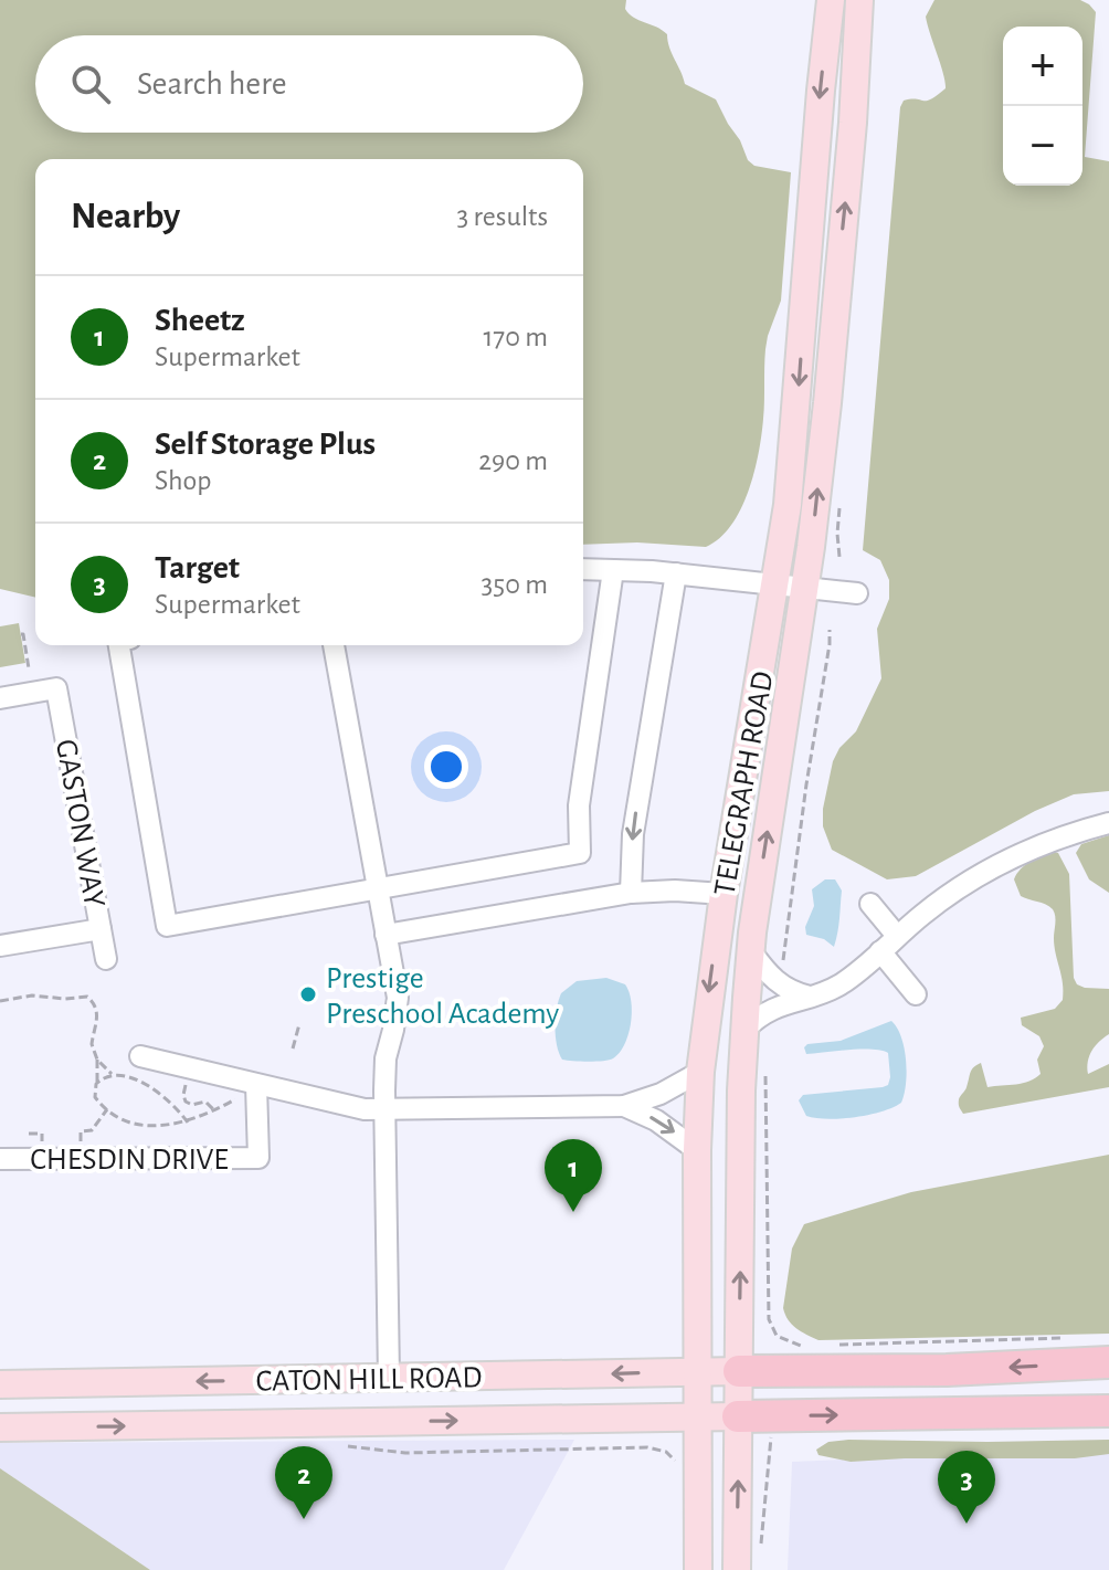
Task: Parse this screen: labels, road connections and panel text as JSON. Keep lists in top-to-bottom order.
{
  "streets": {
    "main road": ["TELEGRAPH ROAD", "CATON HILL ROAD"],
    "street": ["GASTON WAY", "CHESDIN DRIVE"]
  },
  "crossings": [
    ["TELEGRAPH ROAD", "CATON HILL ROAD"]
  ],
  "places": ["Prestige Preschool Academy"],
  "page": {
    "map_buttons": ["+", "−"],
    "search": "Search here",
    "heading": ["Nearby", "3 results"],
    "list": [
      {
        "mark": "1",
        "name": "Sheetz",
        "note": "Supermarket",
        "value": "170 m"
      },
      {
        "mark": "2",
        "name": "Self Storage Plus",
        "note": "Shop",
        "value": "290 m"
      },
      {
        "mark": "3",
        "name": "Target",
        "note": "Supermarket",
        "value": "350 m"
      }
    ],
    "pins": ["1", "2", "3"]
  }
}
